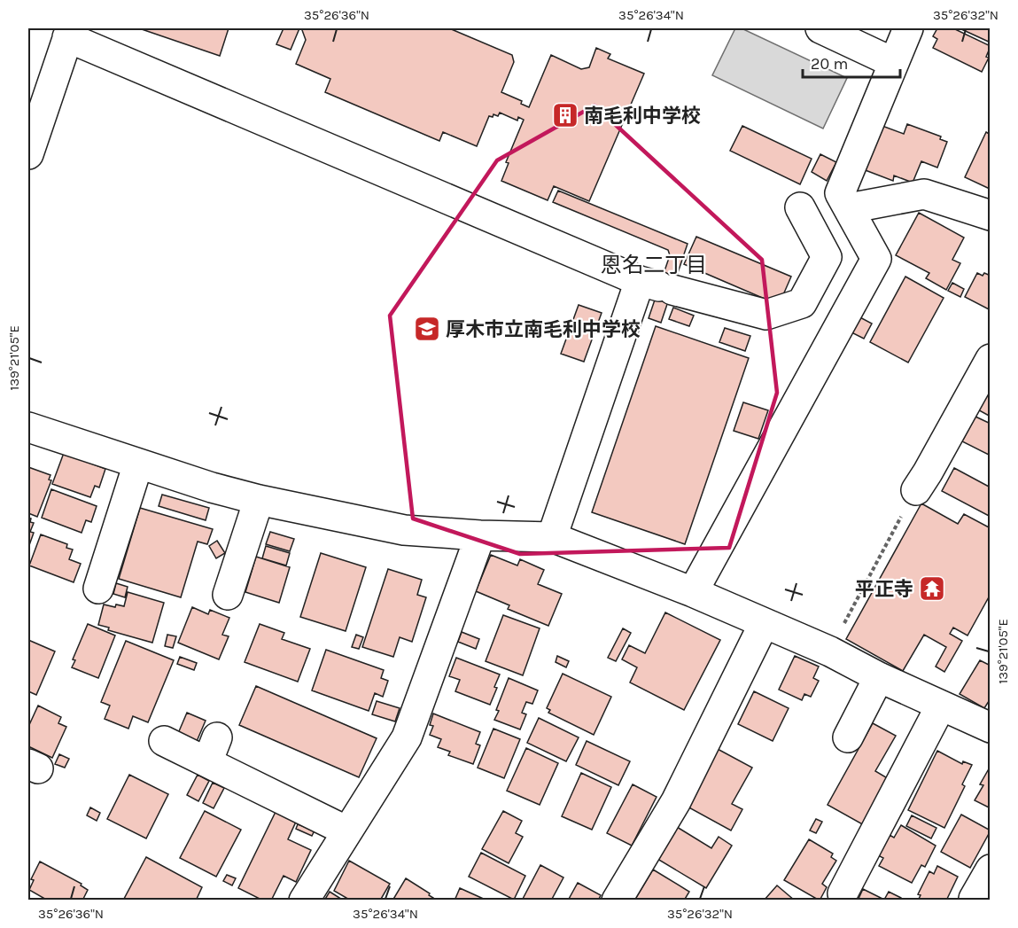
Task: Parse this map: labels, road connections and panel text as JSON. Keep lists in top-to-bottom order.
{
  "districts": ["恩名二丁目"],
  "places": {
    "building": ["南毛利中学校"],
    "school or university": ["厚木市立南毛利中学校"],
    "temple": ["平正寺"]
  },
  "scale_bar": "20 m",
  "coordinates": [
    "35°26'36\"N",
    "35°26'34\"N",
    "35°26'32\"N",
    "139°21'05\"E"
  ]
}
